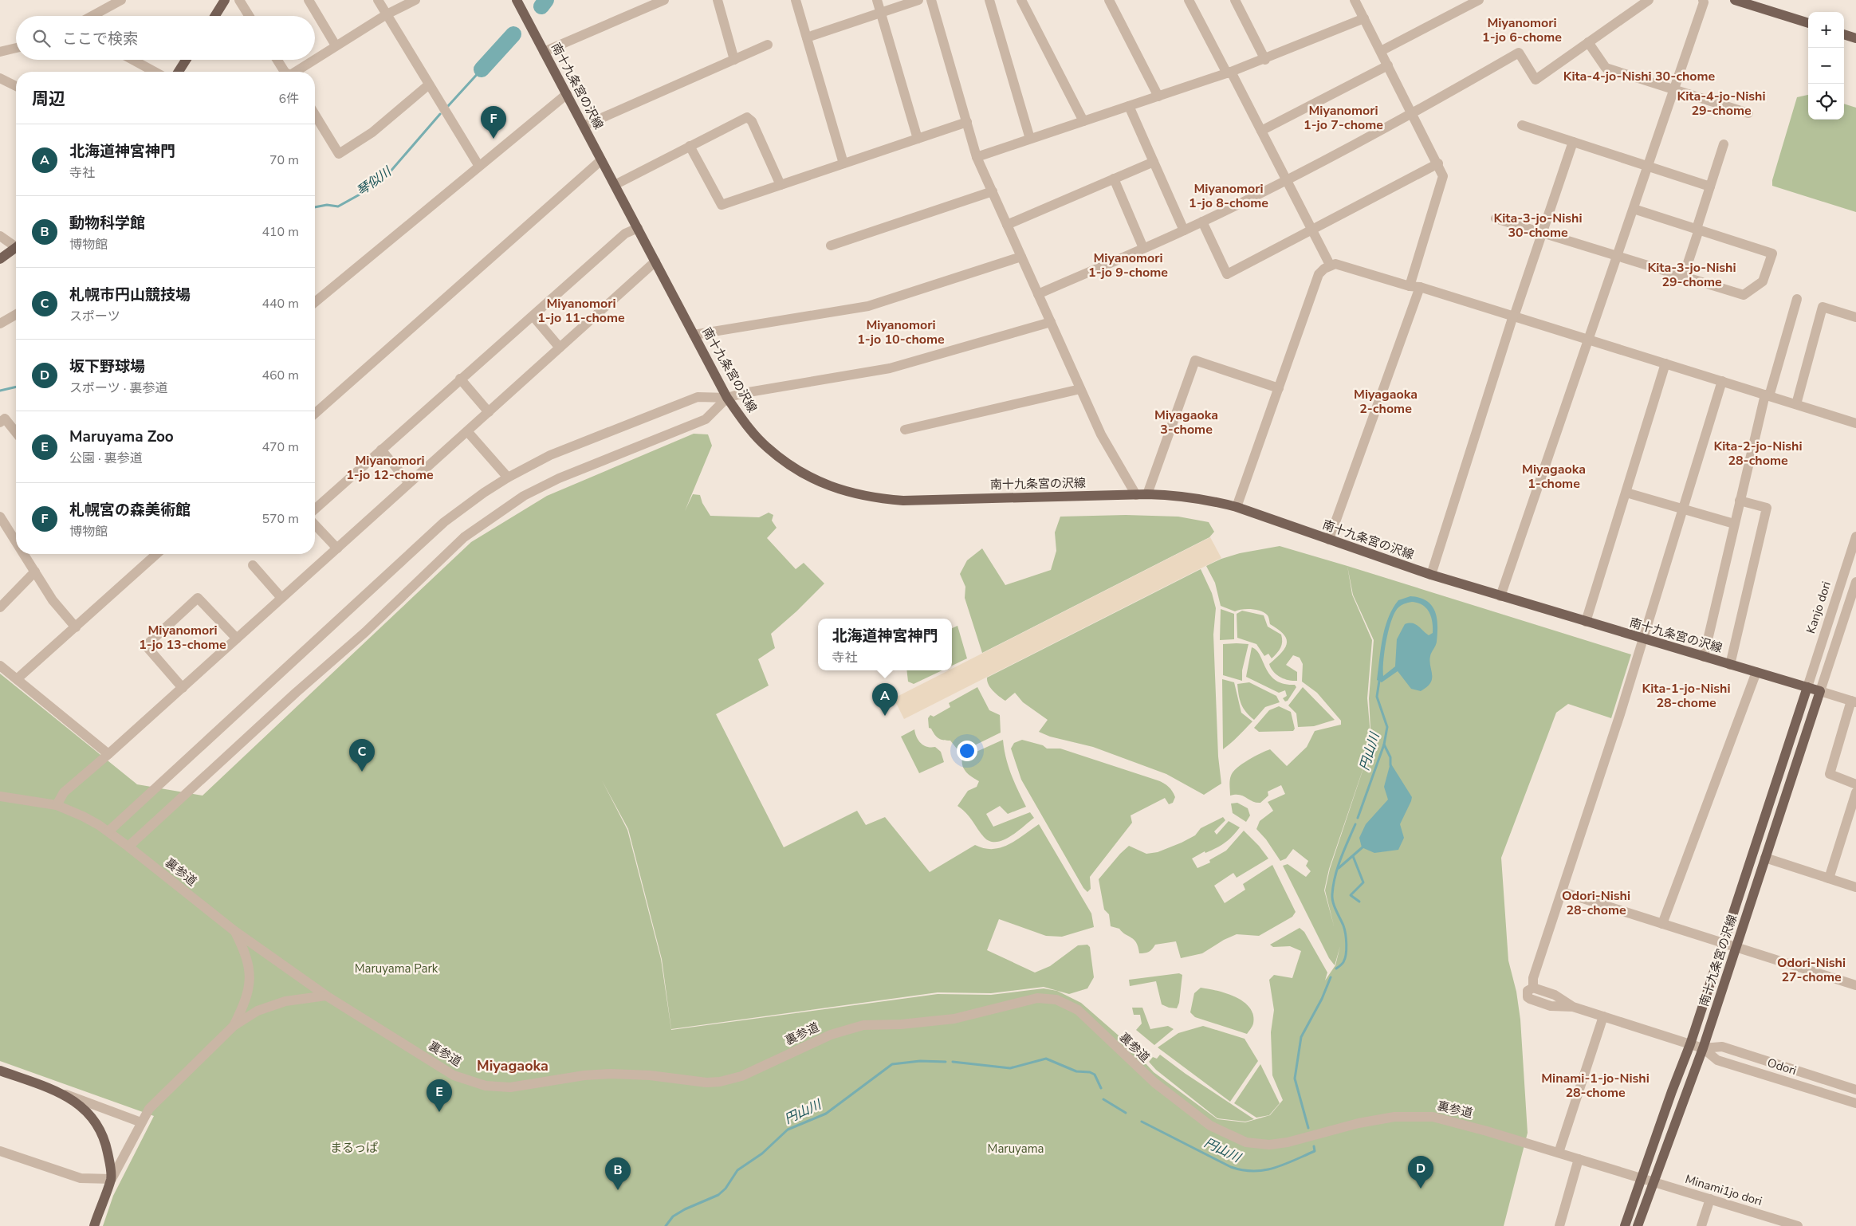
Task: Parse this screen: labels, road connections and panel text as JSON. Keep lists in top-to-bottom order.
{
  "streets": {
    "main road": ["南十九条宮の沢線"],
    "street": [
      "Kanjo dori",
      "裏参道",
      "Odori",
      "Minami1jo dori"
    ]
  },
  "crossings": [
    ["南十九条宮の沢線", "Kanjo dori"],
    ["南十九条宮の沢線", "裏参道"],
    ["南十九条宮の沢線", "Odori"],
    ["南十九条宮の沢線", "Minami1jo dori"],
    ["裏参道", "Minami1jo dori"]
  ],
  "districts": [
    "Miyanomori 1-jo 6-chome",
    "Kita-4-jo-Nishi 30-chome",
    "Kita-4-jo-Nishi 29-chome",
    "Miyanomori 1-jo 7-chome",
    "Miyanomori 1-jo 8-chome",
    "Kita-3-jo-Nishi 30-chome",
    "Miyanomori 1-jo 9-chome",
    "Kita-3-jo-Nishi 29-chome",
    "Miyanomori 1-jo 11-chome",
    "Miyanomori 1-jo 10-chome",
    "Miyagaoka 2-chome",
    "Miyagaoka 3-chome",
    "Kita-2-jo-Nishi 28-chome",
    "Miyanomori 1-jo 12-chome",
    "Miyagaoka 1-chome",
    "Miyanomori 1-jo 13-chome",
    "Kita-1-jo-Nishi 28-chome",
    "Odori-Nishi 28-chome",
    "Odori-Nishi 27-chome",
    "Miyagaoka",
    "Minami-1-jo-Nishi 28-chome"
  ],
  "water": ["琴似川", "円山川"],
  "parks": ["Maruyama Park", "まるっぱ", "Maruyama"],
  "page": {
    "map_buttons": ["+", "−"],
    "search": "ここで検索",
    "heading": ["周辺", "6件"],
    "pins": [
      "F",
      "A",
      "C",
      "E",
      "D",
      "B"
    ],
    "list": [
      {
        "mark": "A",
        "name": "北海道神宮神門",
        "note": "寺社",
        "value": "70 m"
      },
      {
        "mark": "B",
        "name": "動物科学館",
        "note": "博物館",
        "value": "410 m"
      },
      {
        "mark": "C",
        "name": "札幌市円山競技場",
        "note": "スポーツ",
        "value": "440 m"
      },
      {
        "mark": "D",
        "name": "坂下野球場",
        "note": "スポーツ · 裏参道",
        "value": "460 m"
      },
      {
        "mark": "E",
        "name": "Maruyama Zoo",
        "note": "公園 · 裏参道",
        "value": "470 m"
      },
      {
        "mark": "F",
        "name": "札幌宮の森美術館",
        "note": "博物館",
        "value": "570 m"
      }
    ],
    "popup": ["北海道神宮神門", "寺社"]
  }
}
